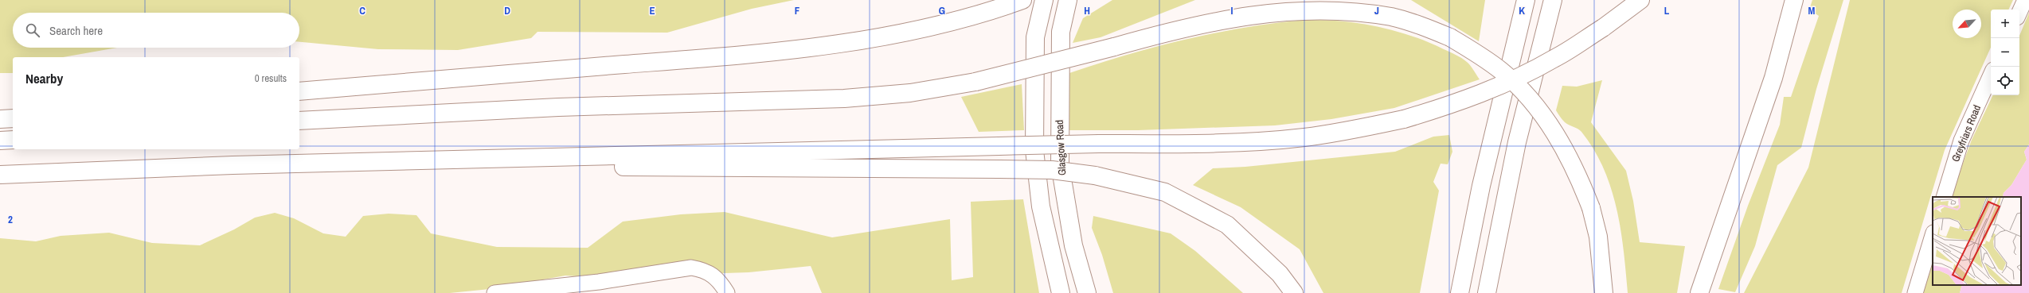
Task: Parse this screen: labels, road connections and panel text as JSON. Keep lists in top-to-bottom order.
{
  "streets": {
    "main road": ["Glasgow Road"],
    "street": ["Greyfriars Road"]
  },
  "north": "bottom left",
  "page": {
    "map_buttons": ["+", "−"],
    "search": "Search here",
    "heading": ["Nearby", "0 results"]
  },
  "grid": {
    "columns": [
      "C",
      "D",
      "E",
      "F",
      "G",
      "H",
      "I",
      "J",
      "K",
      "L",
      "M"
    ],
    "rows": ["2"]
  }
}
